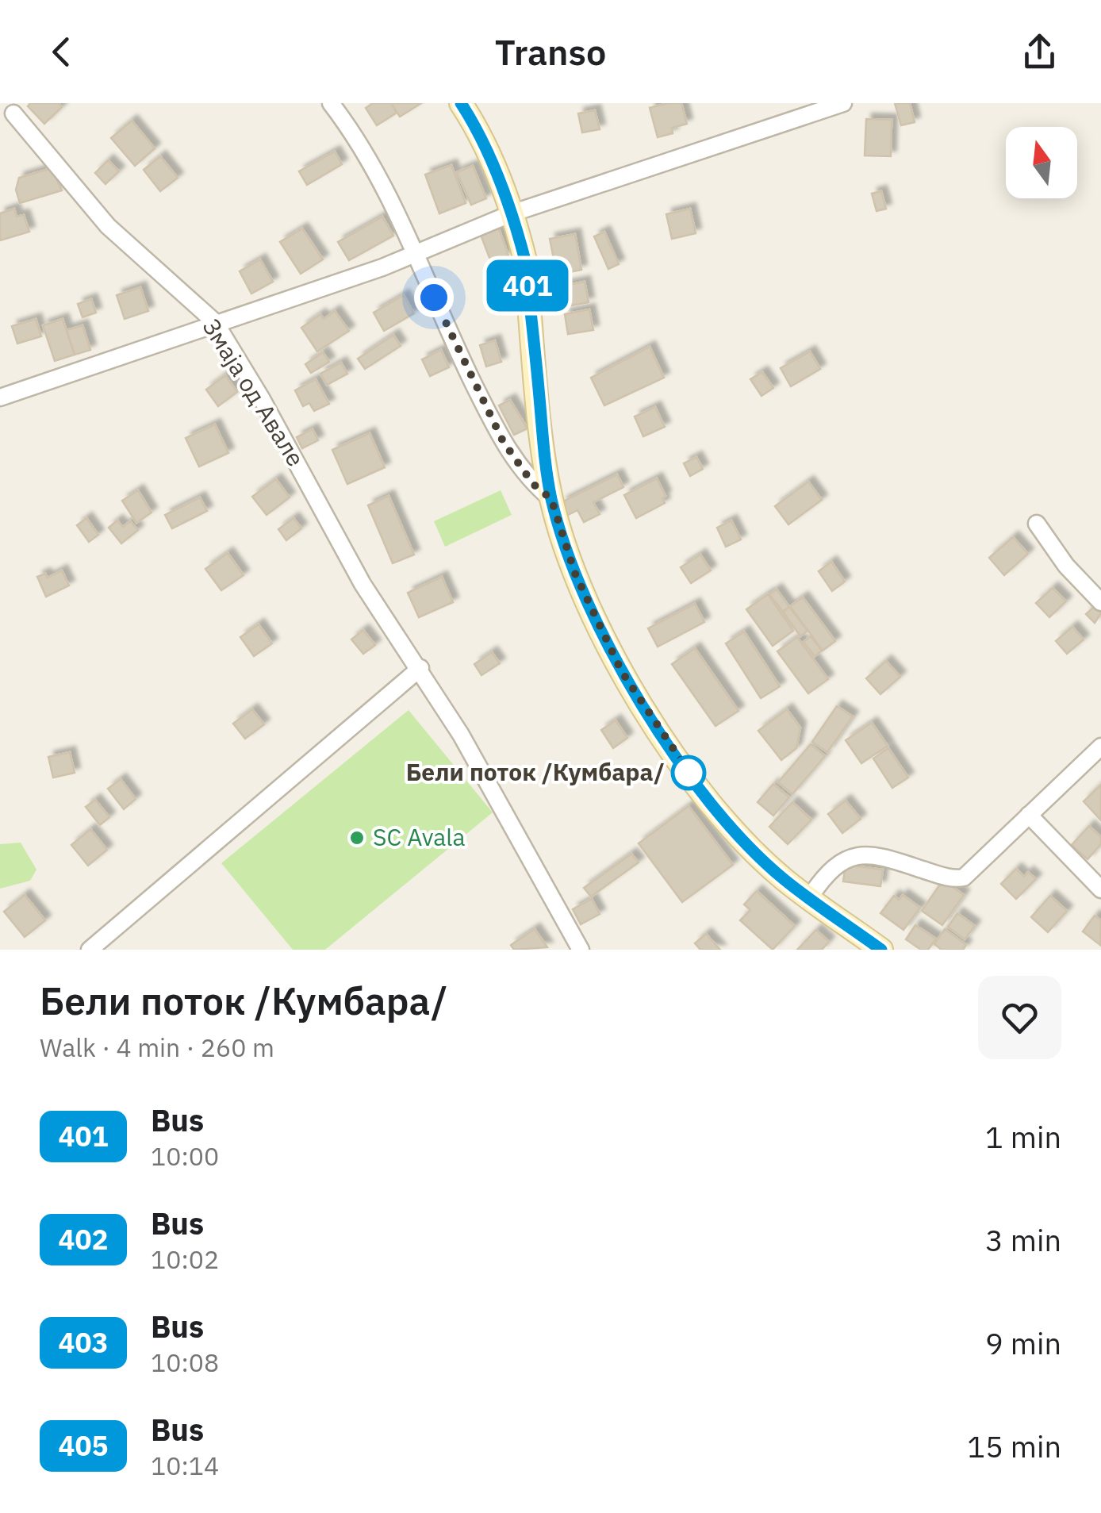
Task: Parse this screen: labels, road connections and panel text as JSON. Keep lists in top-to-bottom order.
{
  "streets": {
    "street": ["Змаја од Авале"]
  },
  "places": ["Бели поток /Кумбара/", "SC Avala"],
  "lines": ["bus line 401"],
  "north": "top",
  "page": {
    "header": "Transo",
    "on_map": "401",
    "heading": ["Бели поток /Кумбара/", "Walk · 4 min · 260 m"],
    "list": [
      {
        "mark": "401",
        "name": "Bus",
        "note": "10:00",
        "value": "1 min"
      },
      {
        "mark": "402",
        "name": "Bus",
        "note": "10:02",
        "value": "3 min"
      },
      {
        "mark": "403",
        "name": "Bus",
        "note": "10:08",
        "value": "9 min"
      },
      {
        "mark": "405",
        "name": "Bus",
        "note": "10:14",
        "value": "15 min"
      }
    ]
  }
}
